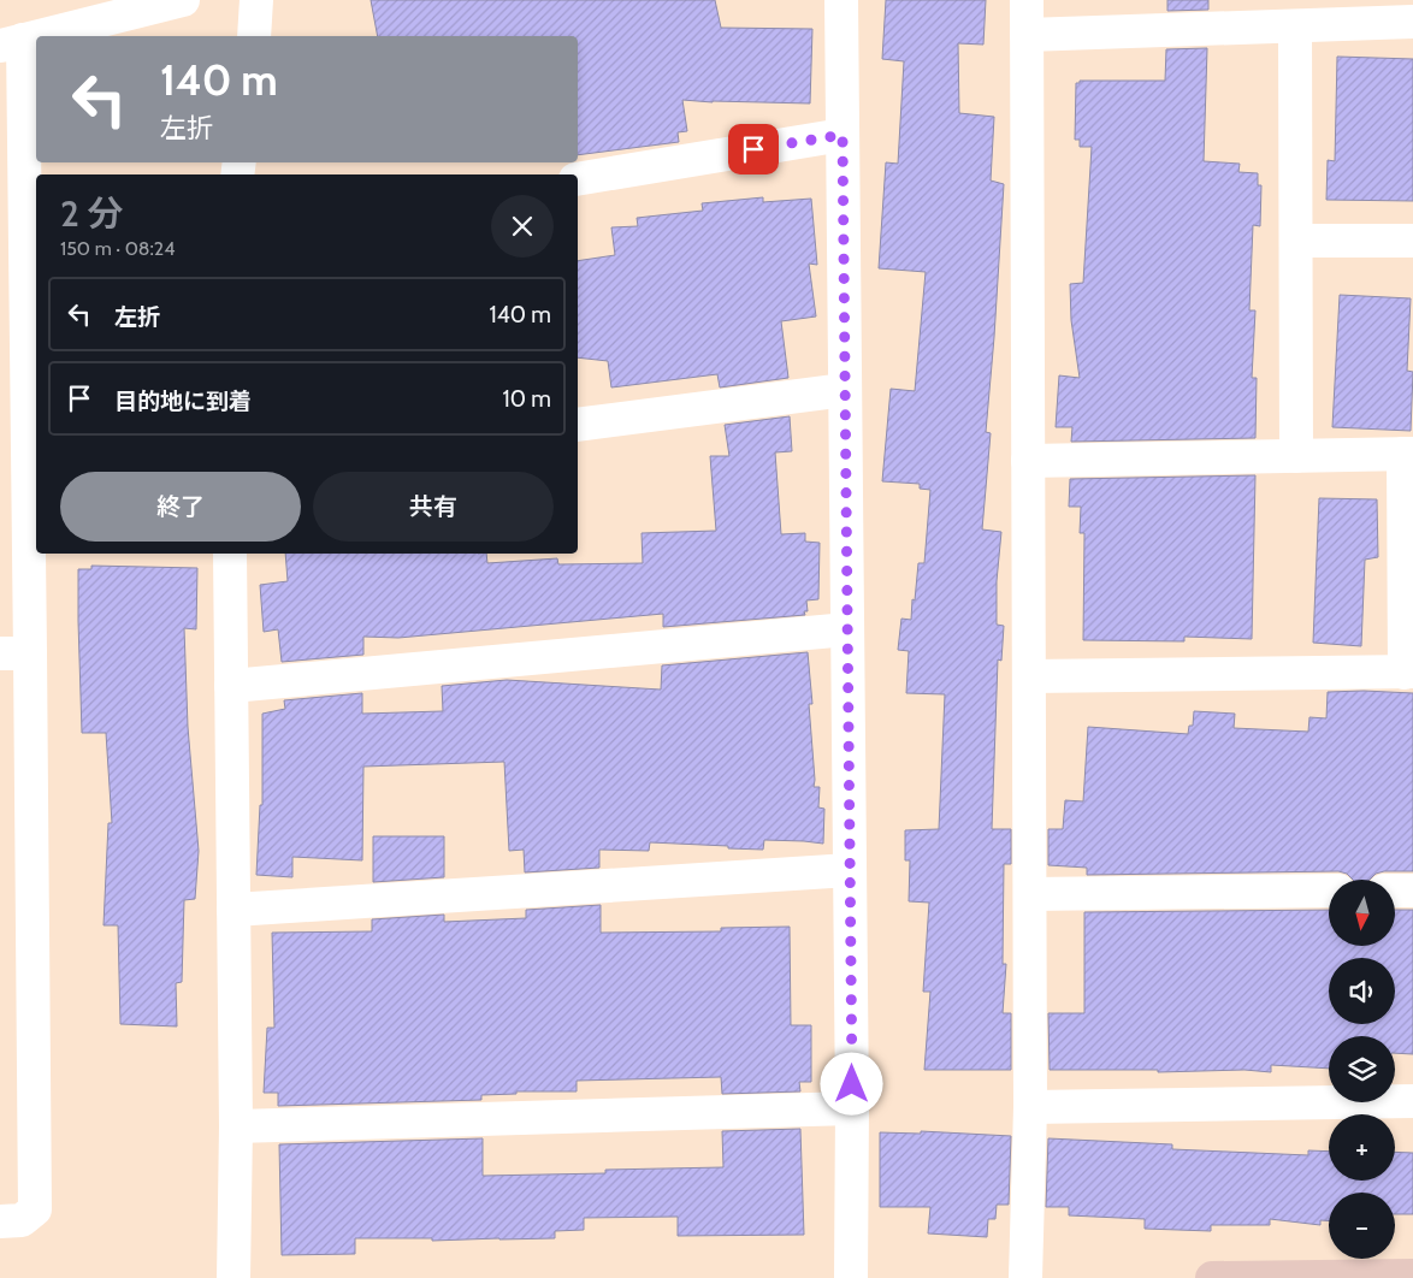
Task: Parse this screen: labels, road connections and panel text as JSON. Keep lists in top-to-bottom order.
{
  "north": "bottom",
  "page": {
    "turn": ["140 m", "左折"],
    "heading": ["2 分", "150 m · 08:24"],
    "list": [
      {
        "name": "左折",
        "value": "140 m"
      },
      {
        "name": "目的地に到着",
        "value": "10 m"
      }
    ],
    "buttons": ["終了", "共有"],
    "map_buttons": ["+", "−"]
  }
}
